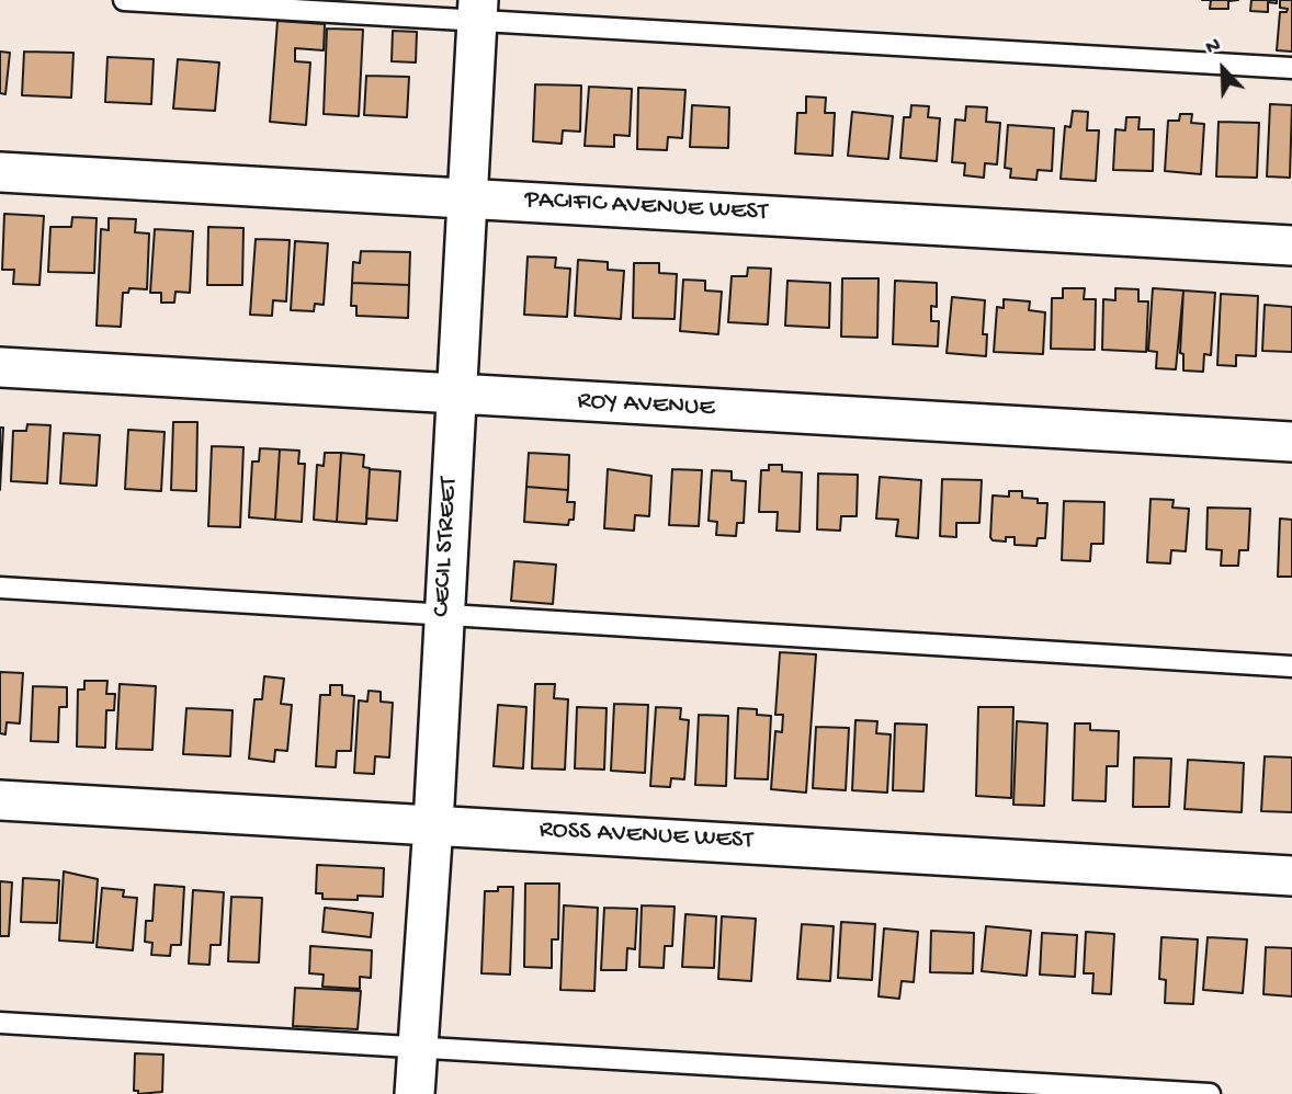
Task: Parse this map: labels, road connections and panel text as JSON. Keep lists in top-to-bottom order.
{
  "streets": {
    "street": [
      "PACIFIC AVENUE WEST",
      "ROY AVENUE",
      "CECIL STREET",
      "ROSS AVENUE WEST"
    ]
  },
  "crossings": [
    ["PACIFIC AVENUE WEST", "CECIL STREET"],
    ["ROY AVENUE", "CECIL STREET"],
    ["CECIL STREET", "ROSS AVENUE WEST"]
  ],
  "north": "top left"
}
